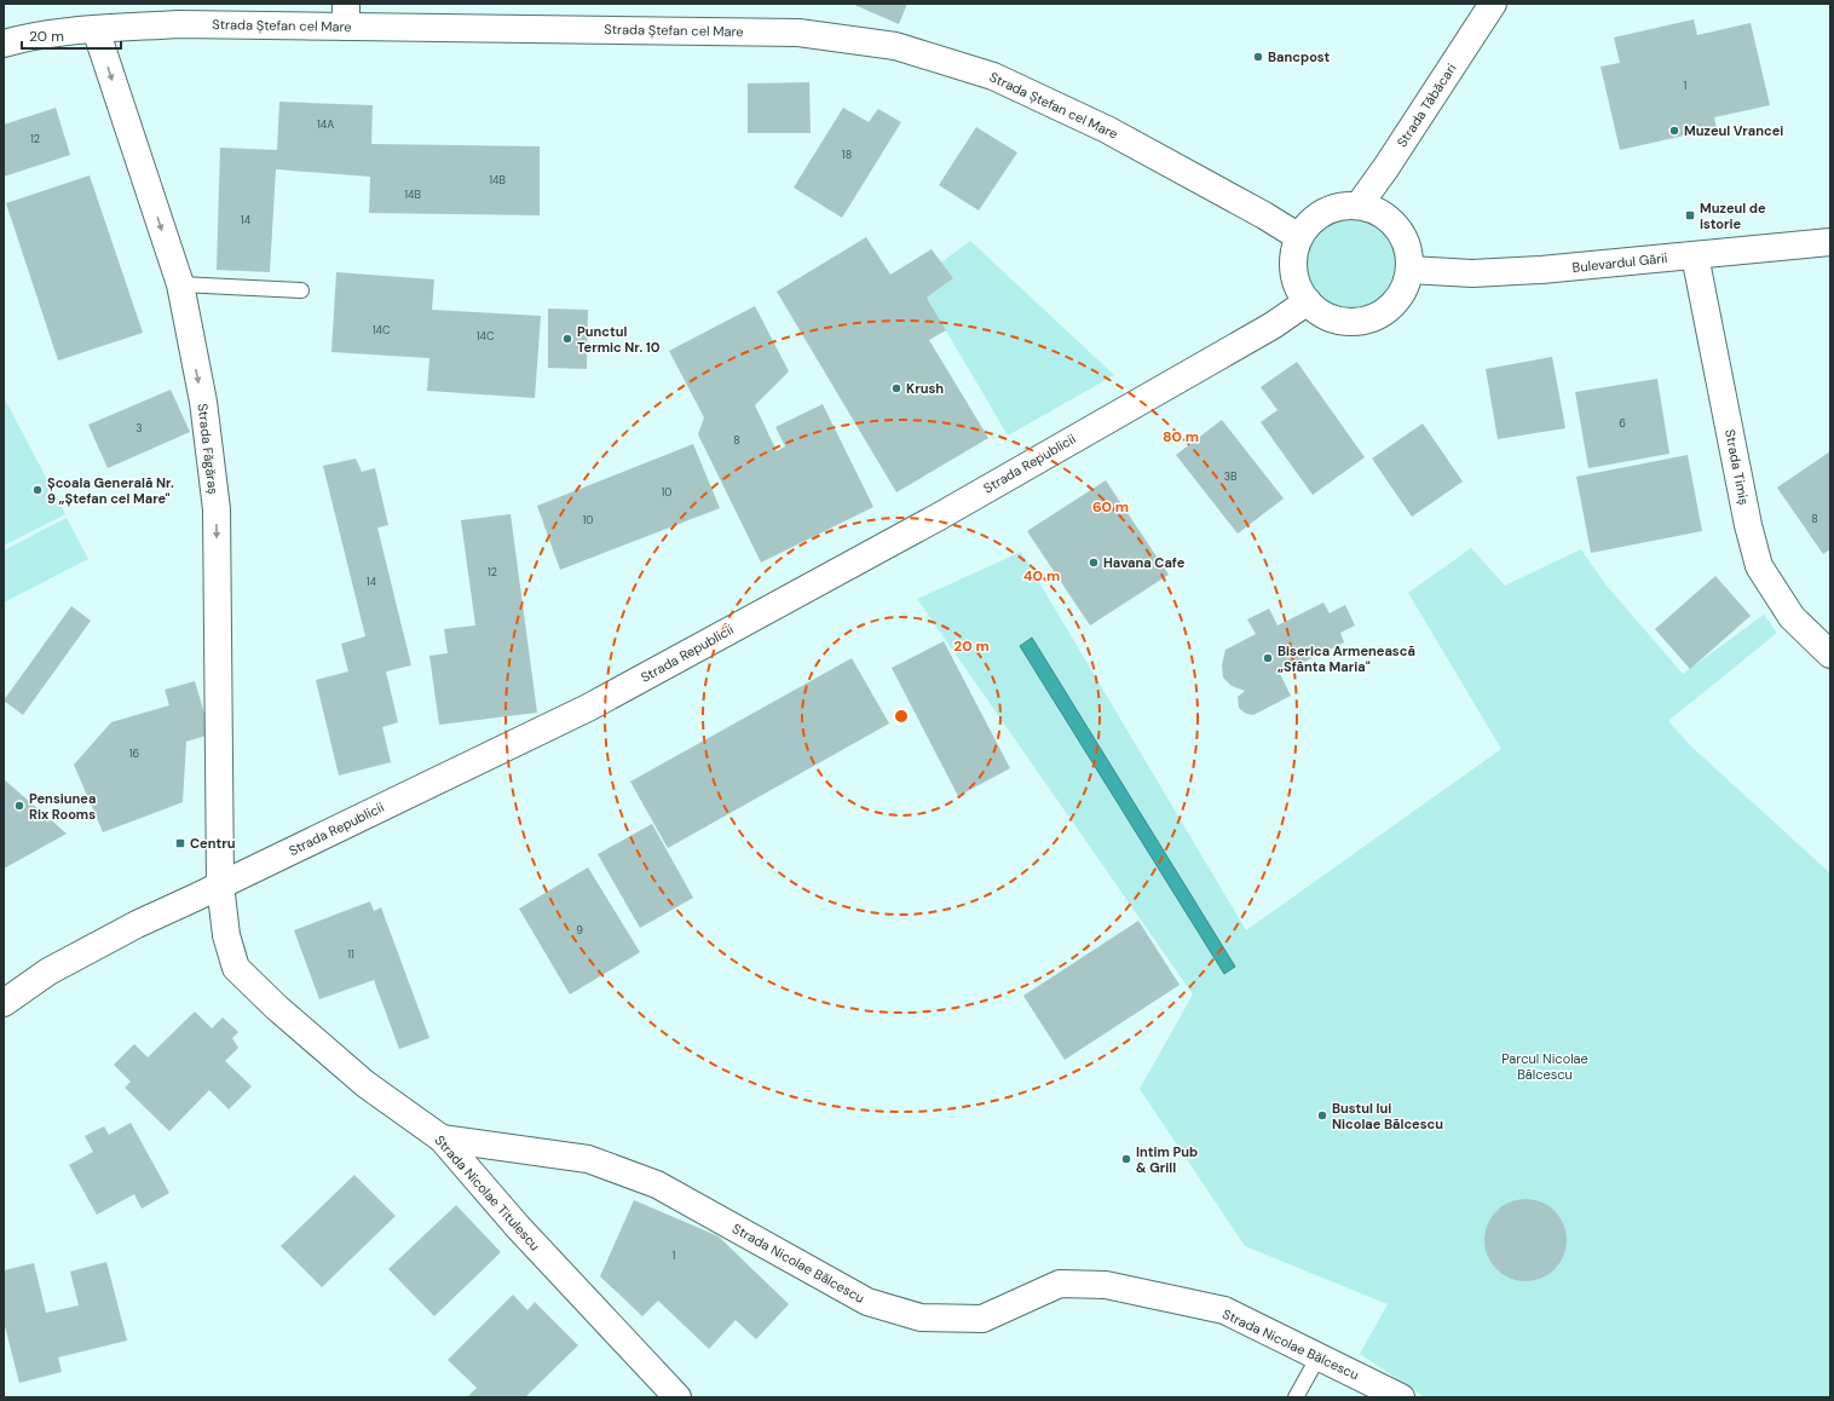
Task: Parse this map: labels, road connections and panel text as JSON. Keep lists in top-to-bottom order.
{
  "streets": {
    "street": [
      "Strada Ștefan cel Mare",
      "Strada Tăbăcari",
      "Bulevardul Gării",
      "Strada Făgăraș",
      "Strada Republicii",
      "Strada Timiș",
      "Strada Nicolae Titulescu",
      "Strada Nicolae Bălcescu"
    ]
  },
  "crossings": [
    ["Strada Ștefan cel Mare", "Strada Tăbăcari"],
    ["Strada Ștefan cel Mare", "Bulevardul Gării"],
    ["Strada Ștefan cel Mare", "Strada Făgăraș"],
    ["Strada Ștefan cel Mare", "Strada Republicii"],
    ["Strada Tăbăcari", "Bulevardul Gării"],
    ["Strada Tăbăcari", "Strada Republicii"],
    ["Bulevardul Gării", "Strada Republicii"],
    ["Bulevardul Gării", "Strada Timiș"],
    ["Strada Făgăraș", "Strada Republicii"],
    ["Strada Făgăraș", "Strada Nicolae Titulescu"],
    ["Strada Republicii", "Strada Nicolae Titulescu"],
    ["Strada Nicolae Titulescu", "Strada Nicolae Bălcescu"]
  ],
  "one_way": ["Strada Făgăraș"],
  "parks": ["Parcul Nicolae Bălcescu"],
  "places": {
    "other": [
      "Bancpost",
      "Muzeul Vrancei",
      "Punctul Termic Nr. 10",
      "Krush",
      "Școala Generală Nr. 9 „Ștefan cel Mare\"",
      "Havana Cafe",
      "Biserica Armenească „Sfânta Maria\"",
      "Pensiunea Rix Rooms",
      "Bustul lui Nicolae Bălcescu",
      "Intim Pub & Grill"
    ],
    "transit": ["Muzeul de istorie", "Centru"]
  },
  "house_numbers": [
    "1",
    "14A",
    "12",
    "18",
    "14B",
    "14B",
    "14",
    "14C",
    "14C",
    "6",
    "3",
    "8",
    "3B",
    "10",
    "8",
    "10",
    "12",
    "14",
    "16",
    "9",
    "11",
    "1"
  ],
  "scale_bar": "20 m",
  "rings": [
    "80 m",
    "60 m",
    "40 m",
    "20 m"
  ]
}
